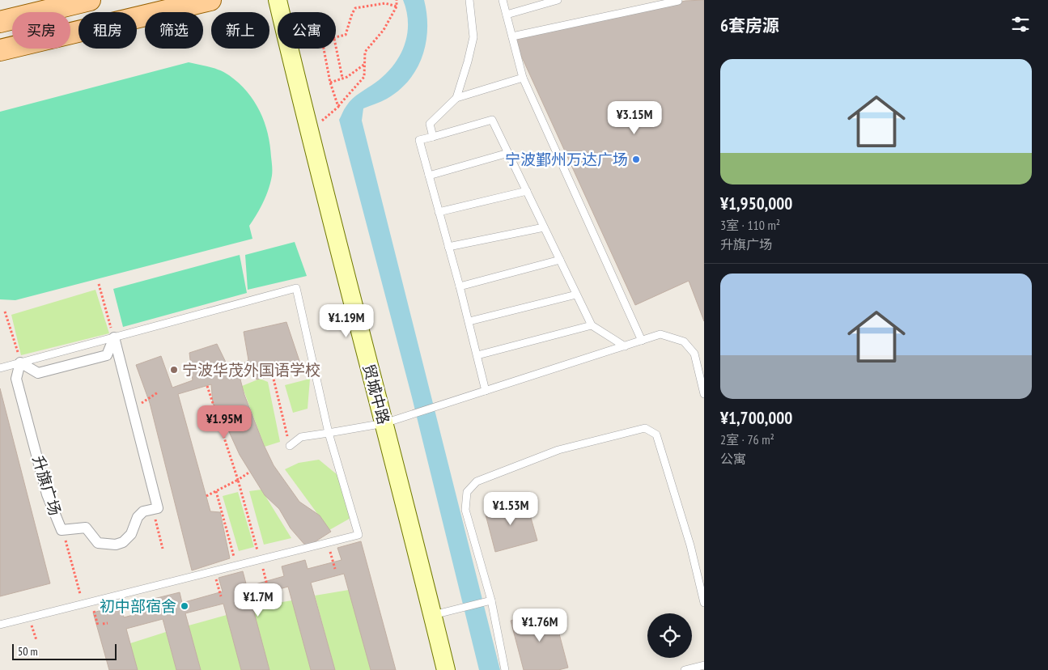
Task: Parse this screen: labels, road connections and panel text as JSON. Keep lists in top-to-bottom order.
{
  "streets": {
    "main road": ["贸城中路"],
    "street": ["升旗广场"]
  },
  "places": ["宁波鄞州万达广场", "宁波华茂外国语学校", "初中部宿舍"],
  "scale_bar": "50 m",
  "page": {
    "heading": "6套房源",
    "chip": [
      "买房",
      "租房",
      "筛选",
      "新上",
      "公寓"
    ],
    "list": [
      {
        "name": "¥1,950,000",
        "note": "3室 · 110 m² · 升旗广场"
      },
      {
        "name": "¥1,700,000",
        "note": "2室 · 76 m² · 公寓"
      }
    ],
    "price": [
      "¥3.15M",
      "¥1.19M",
      "¥1.95M",
      "¥1.53M",
      "¥1.7M",
      "¥1.76M"
    ],
    "scale": "50 m"
  }
}
